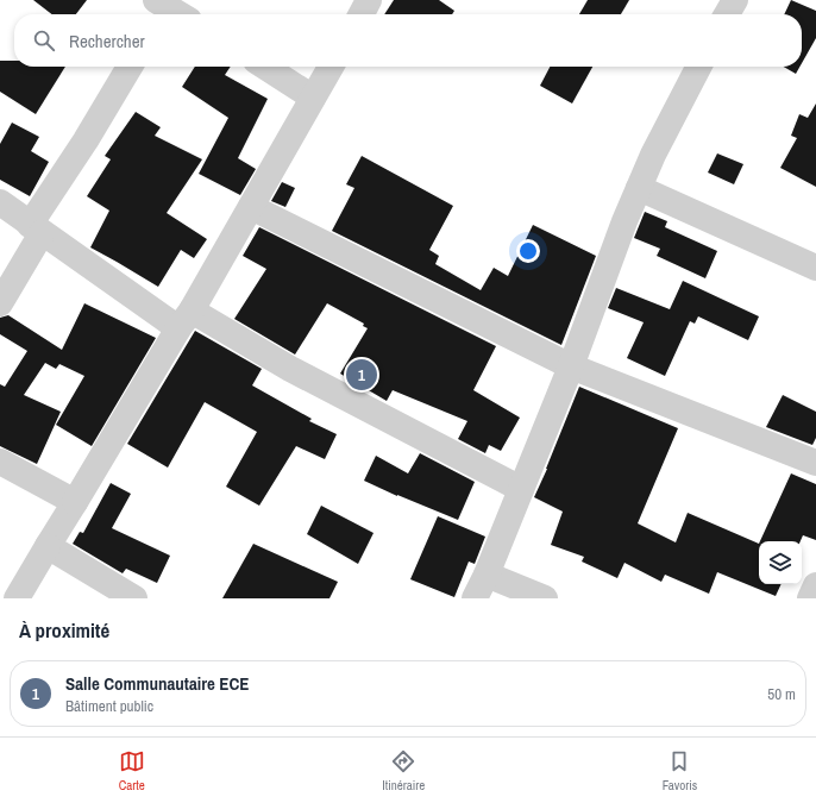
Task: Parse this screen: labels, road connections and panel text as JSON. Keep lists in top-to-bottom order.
{
  "page": {
    "search": "Rechercher",
    "pins": "1",
    "heading": "À proximité",
    "list": [
      {
        "mark": "1",
        "name": "Salle Communautaire ECE",
        "note": "Bâtiment public",
        "value": "50 m"
      }
    ],
    "nav": ["Carte", "Itinéraire", "Favoris"]
  }
}
